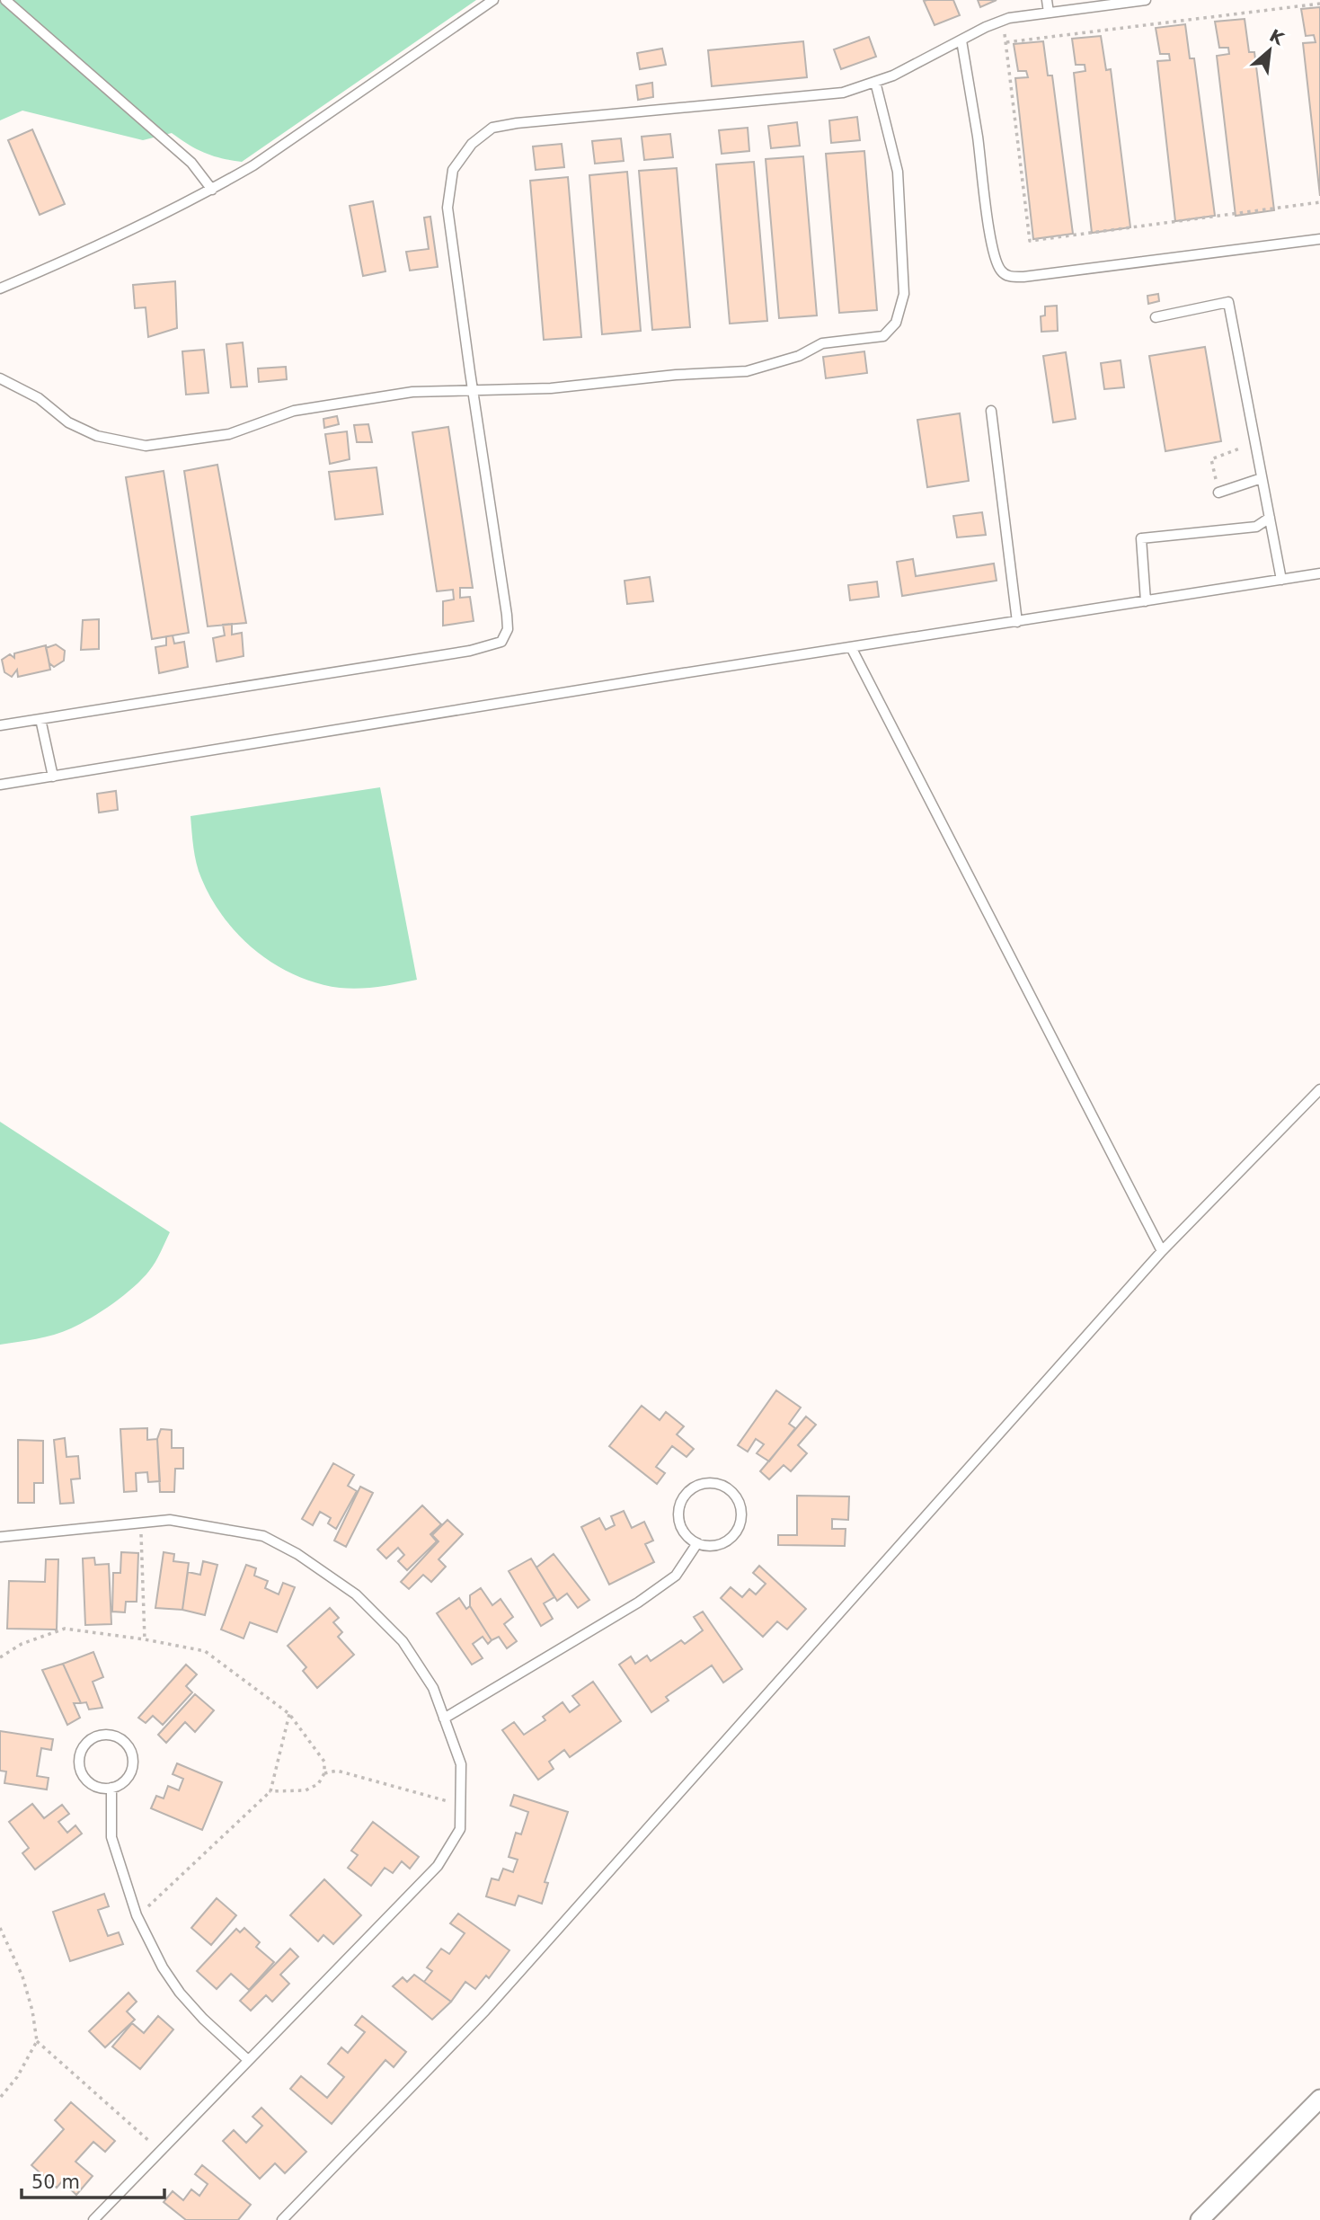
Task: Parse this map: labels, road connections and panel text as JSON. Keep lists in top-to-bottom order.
{
  "scale_bar": "50 m",
  "north": "top right"
}
